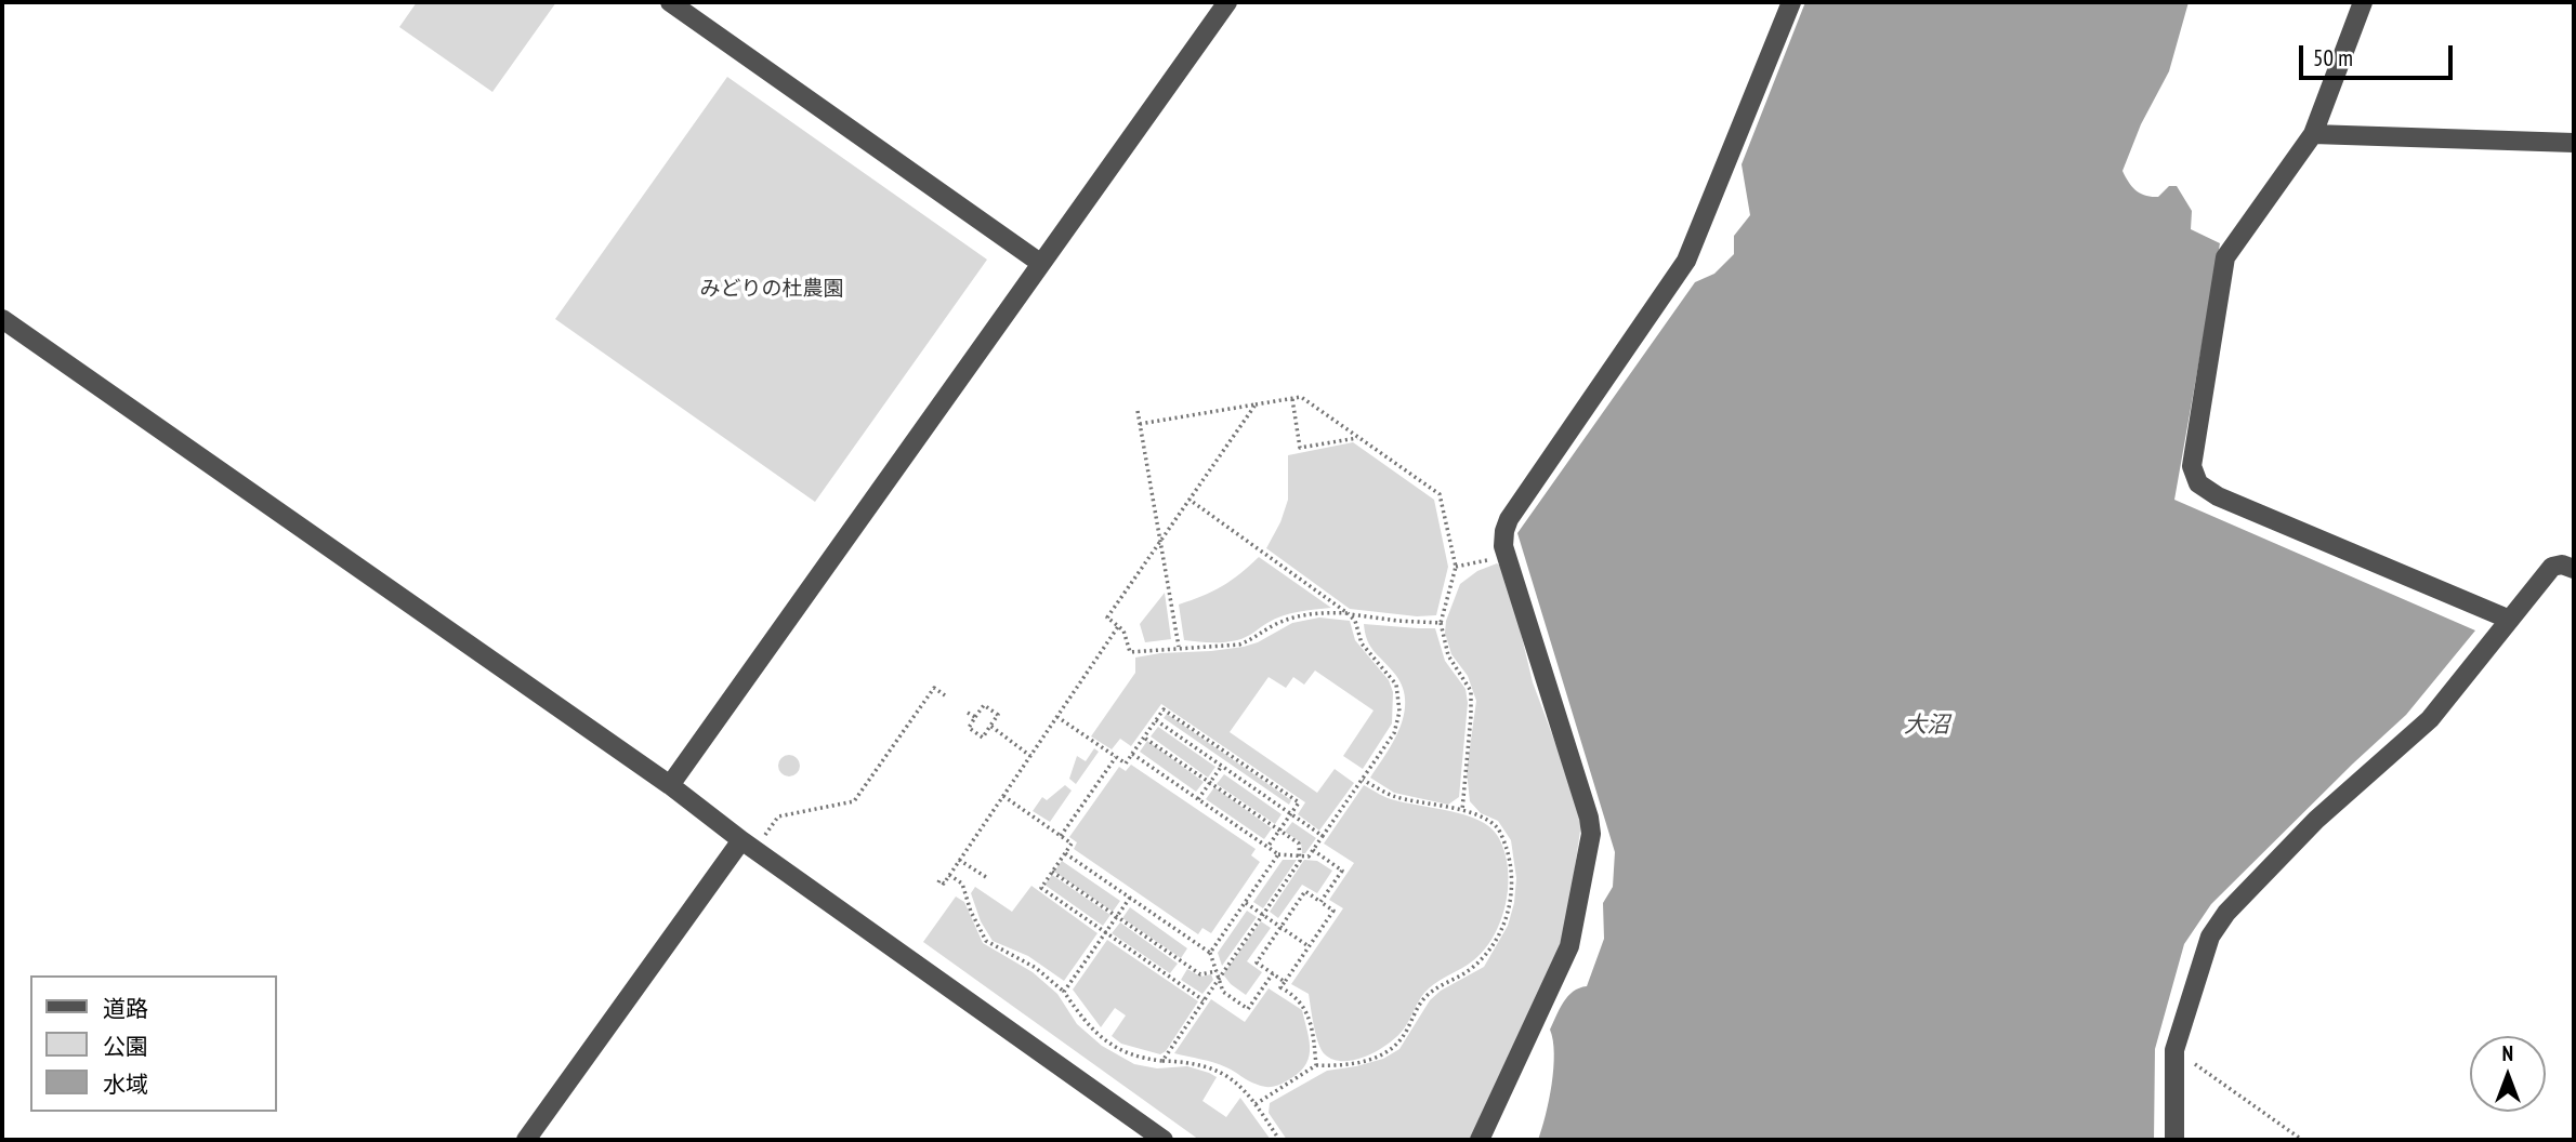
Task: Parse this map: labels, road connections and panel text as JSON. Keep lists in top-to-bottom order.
{
  "water": ["大沼"],
  "parks": ["みどりの杜農園"],
  "legend": ["道路", "公園", "水域"],
  "scale_bar": "50 m",
  "north": "top"
}
